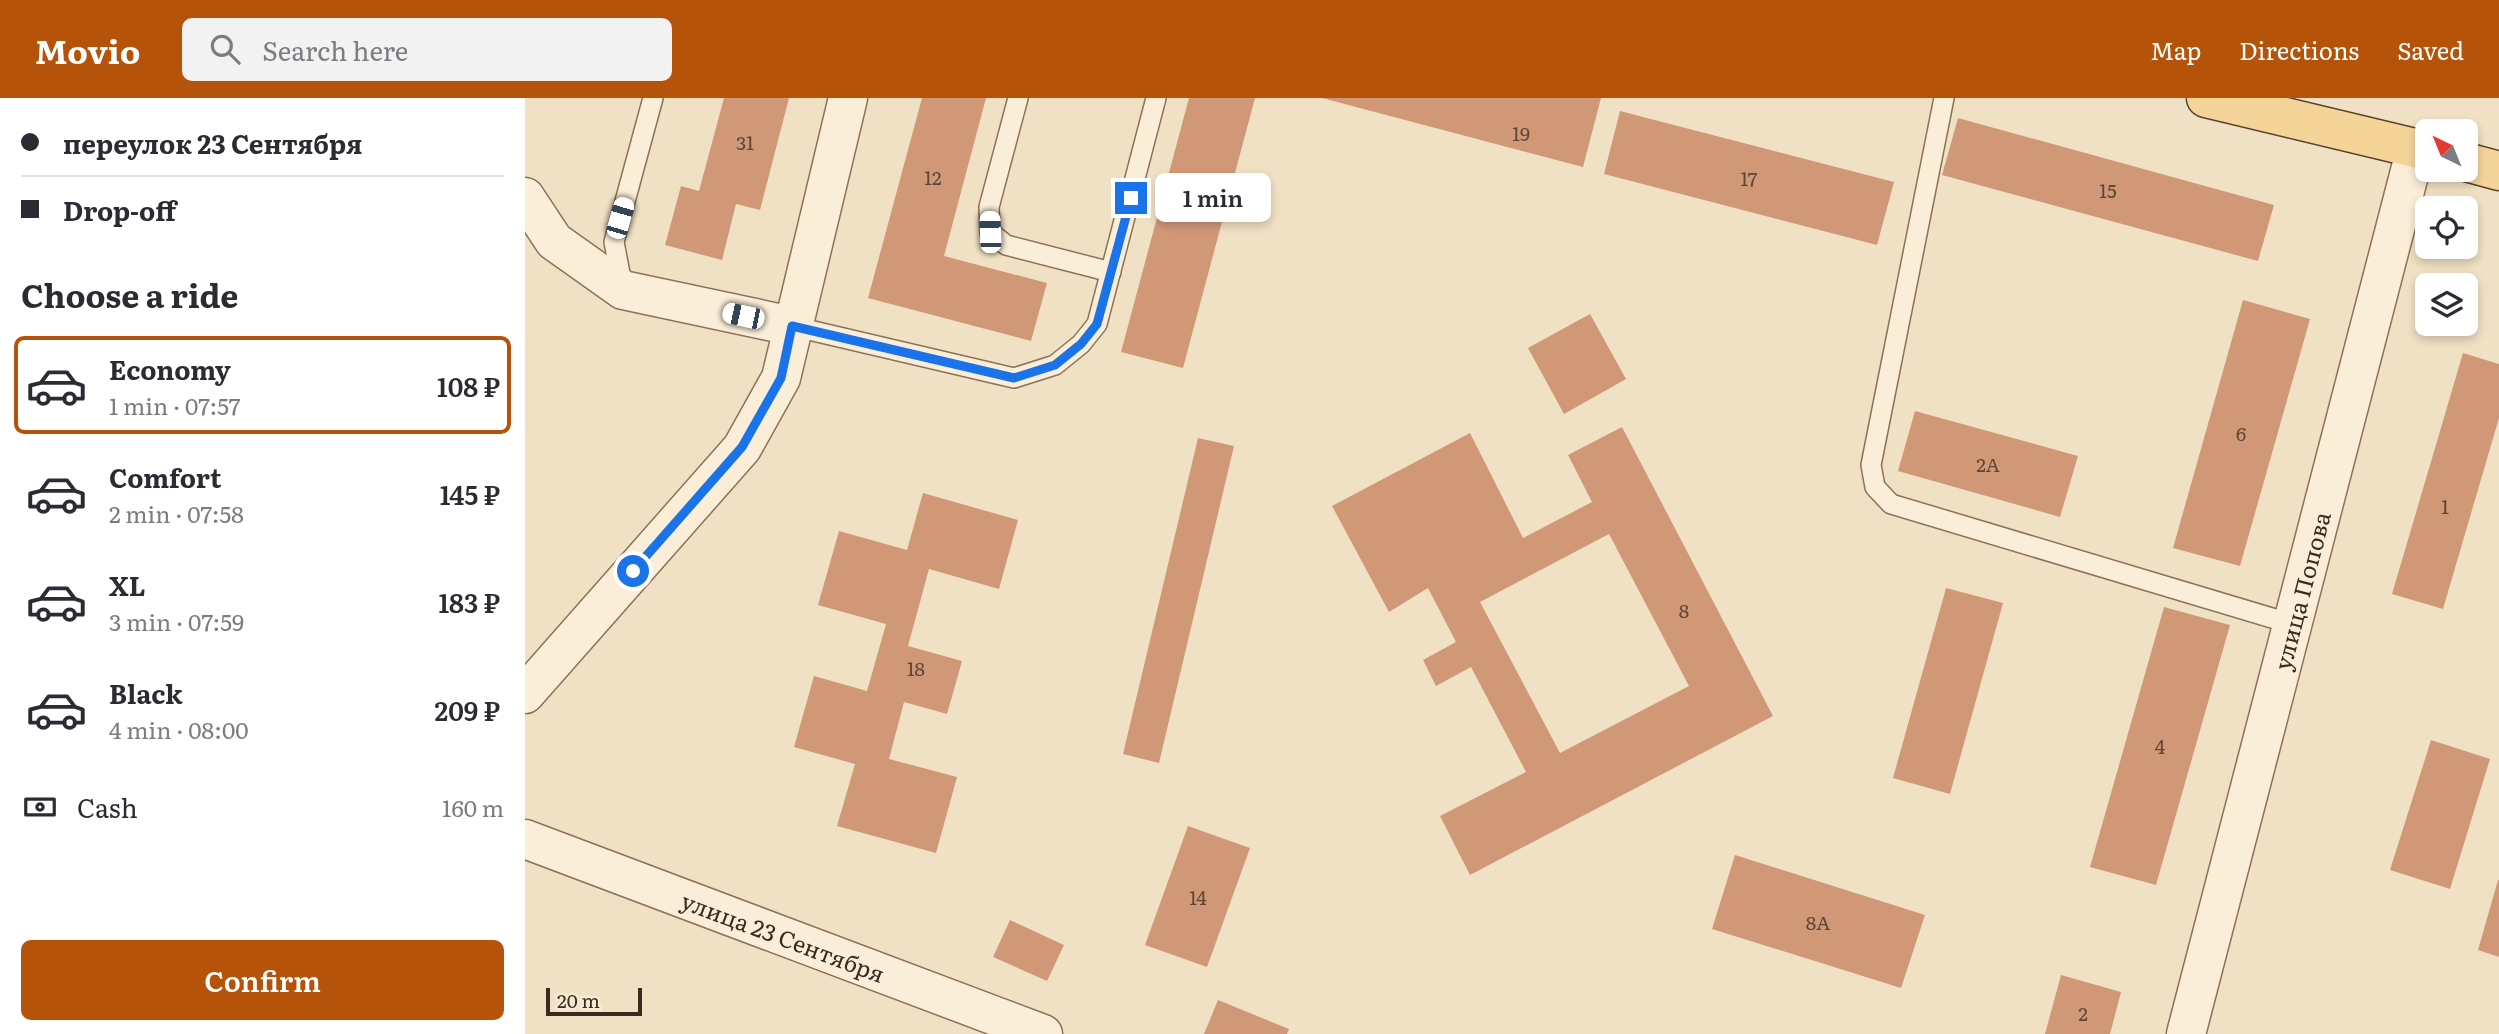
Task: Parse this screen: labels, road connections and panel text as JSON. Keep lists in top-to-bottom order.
{
  "streets": {
    "street": ["улица Попова", "улица 23 Сентября"]
  },
  "house_numbers": [
    "19",
    "31",
    "12",
    "17",
    "15",
    "6",
    "2А",
    "1",
    "8",
    "18",
    "4",
    "14",
    "8А",
    "2"
  ],
  "scale_bar": "20 m",
  "north": "top left",
  "page": {
    "header": "Movio",
    "search": "Search here",
    "nav": ["Map", "Directions", "Saved"],
    "banner": ["переулок 23 Сентября", "Drop-off"],
    "bubble": "1 min",
    "heading": "Choose a ride",
    "list": [
      {
        "name": "Economy",
        "note": "1 min · 07:57",
        "value": "108 ₽"
      },
      {
        "name": "Comfort",
        "note": "2 min · 07:58",
        "value": "145 ₽"
      },
      {
        "name": "XL",
        "note": "3 min · 07:59",
        "value": "183 ₽"
      },
      {
        "name": "Black",
        "note": "4 min · 08:00",
        "value": "209 ₽"
      }
    ],
    "pay": ["Cash", "160 m"],
    "buttons": "Confirm",
    "scale": "20 m"
  }
}
